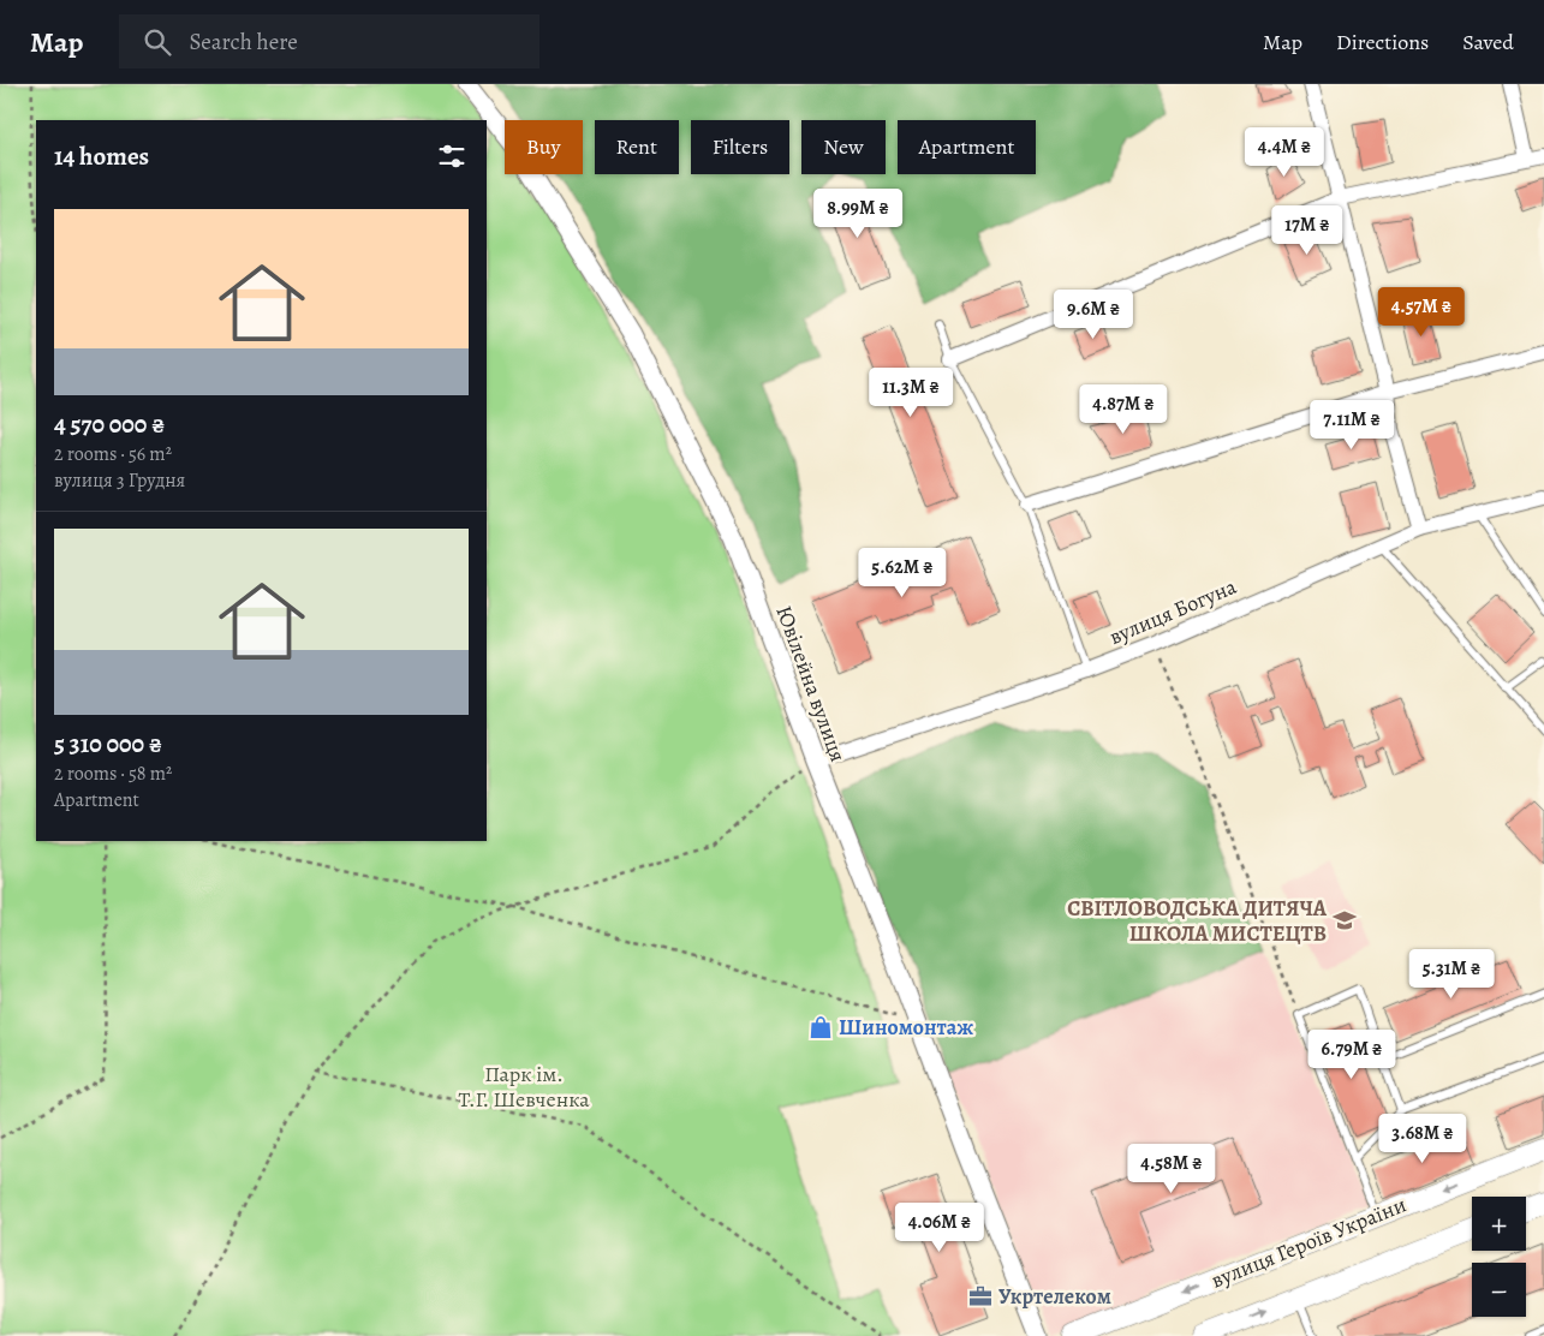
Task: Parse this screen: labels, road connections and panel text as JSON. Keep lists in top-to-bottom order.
{
  "streets": {
    "main road": ["вулиця Героїв України"],
    "street": ["вулиця Богуна", "Ювілейна вулиця"]
  },
  "crossings": [
    ["вулиця Богуна", "Ювілейна вулиця"]
  ],
  "parks": ["Парк ім. Т.Г. Шевченка"],
  "places": {
    "school or university": ["СВІТЛОВОДСЬКА ДИТЯЧА ШКОЛА МИСТЕЦТВ"],
    "shop": ["Шиномонтаж"],
    "office": ["Укртелеком"]
  },
  "page": {
    "header": "Map",
    "search": "Search here",
    "nav": ["Map", "Directions", "Saved"],
    "chip": [
      "Buy",
      "Rent",
      "Filters",
      "New",
      "Apartment"
    ],
    "heading": "14 homes",
    "price": [
      "4.4M ₴",
      "8.99M ₴",
      "17M ₴",
      "4.57M ₴",
      "9.6M ₴",
      "11.3M ₴",
      "4.87M ₴",
      "7.11M ₴",
      "5.62M ₴",
      "5.31M ₴",
      "6.79M ₴",
      "3.68M ₴",
      "4.58M ₴",
      "4.06M ₴"
    ],
    "list": [
      {
        "name": "4 570 000 ₴",
        "note": "2 rooms · 56 m² · вулиця 3 Грудня"
      },
      {
        "name": "5 310 000 ₴",
        "note": "2 rooms · 58 m² · Apartment"
      }
    ],
    "map_buttons": ["+", "−"]
  }
}
